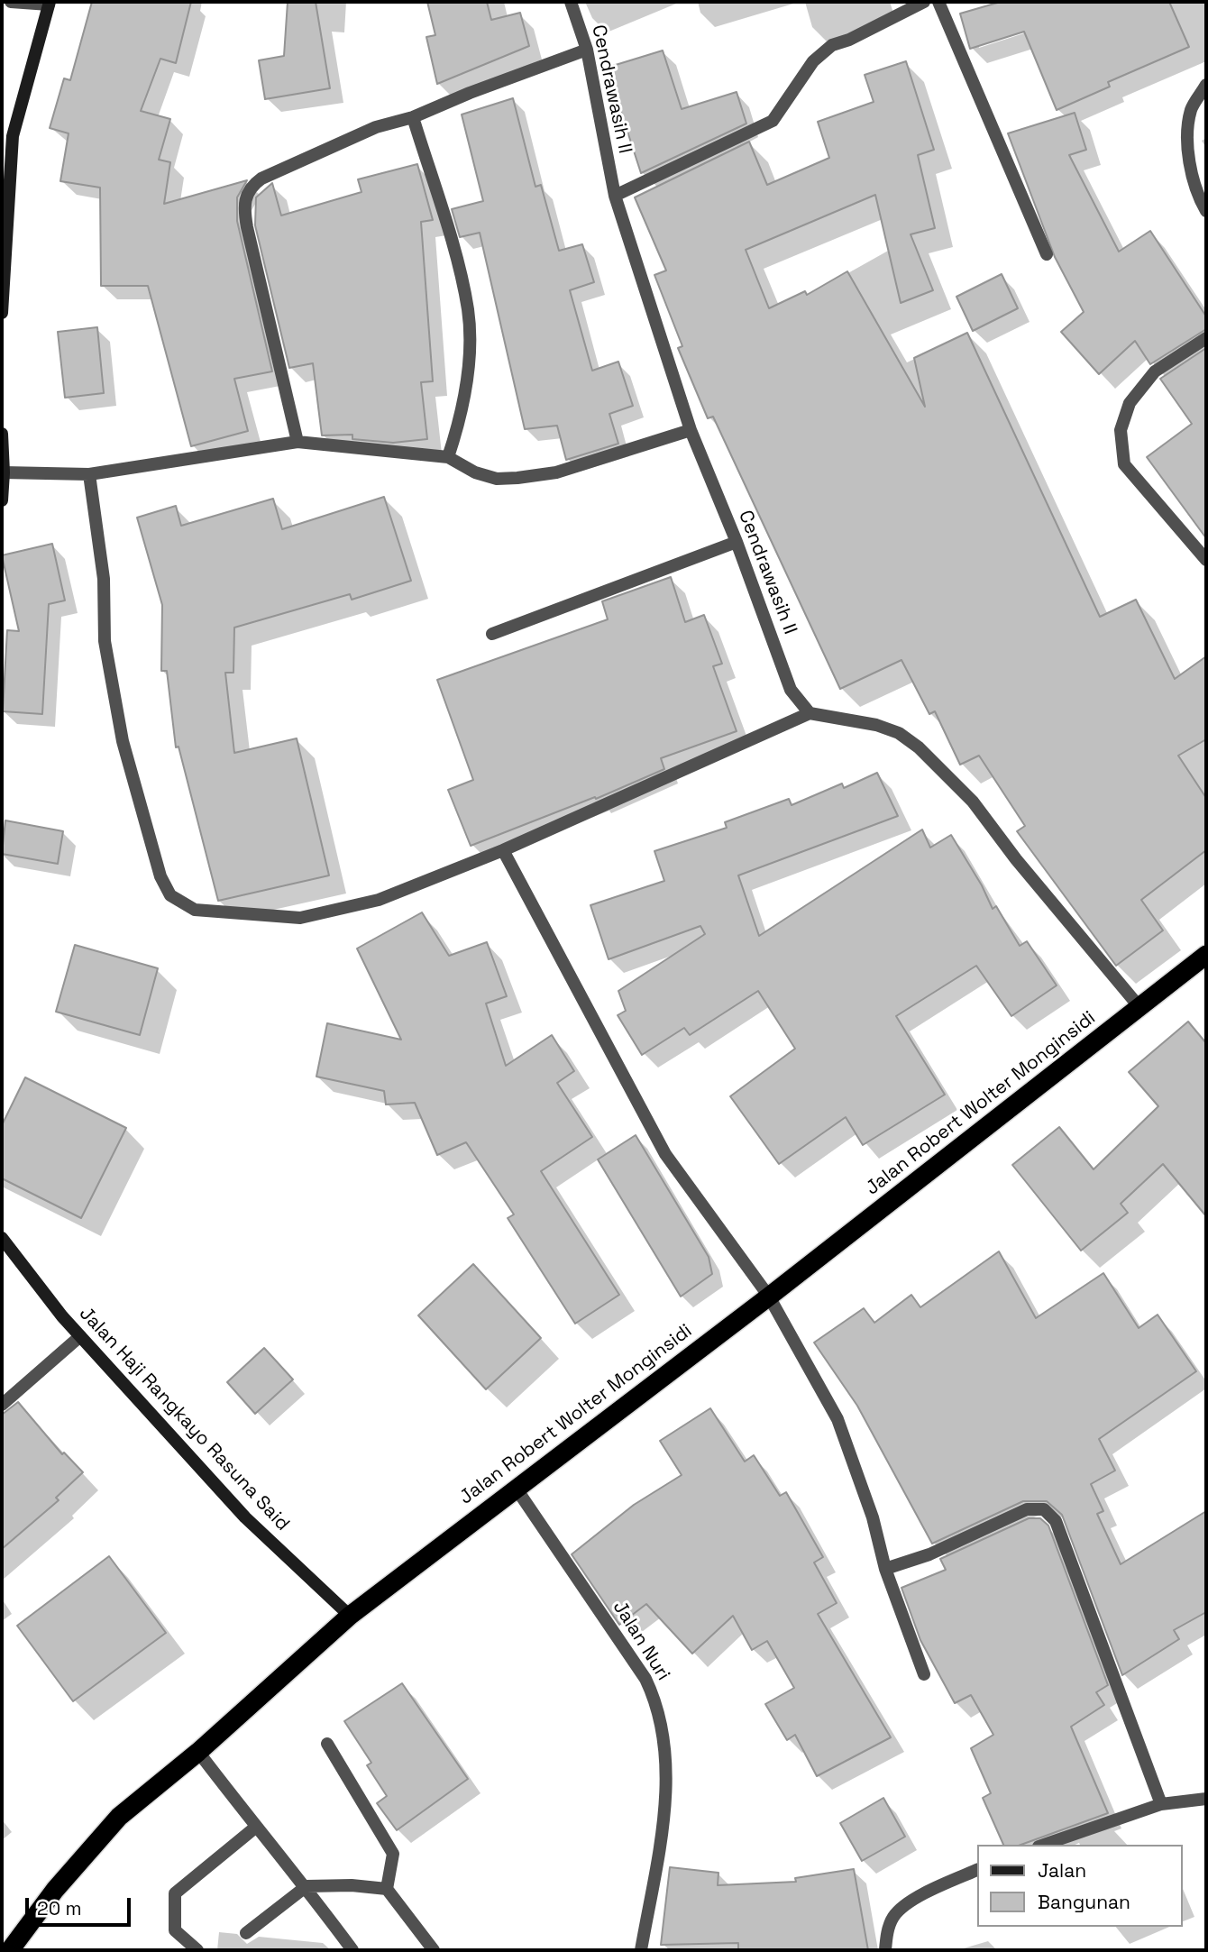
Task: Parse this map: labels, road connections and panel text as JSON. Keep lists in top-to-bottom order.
{
  "streets": {
    "highway": ["Jalan Robert Wolter Monginsidi"],
    "street": ["Cendrawasih II", "Jalan Haji Rangkayo Rasuna Said", "Jalan Nuri"]
  },
  "crossings": [
    ["Jalan Robert Wolter Monginsidi", "Jalan Haji Rangkayo Rasuna Said"],
    ["Jalan Robert Wolter Monginsidi", "Jalan Nuri"]
  ],
  "legend": ["Jalan", "Bangunan"],
  "scale_bar": "20 m"
}
